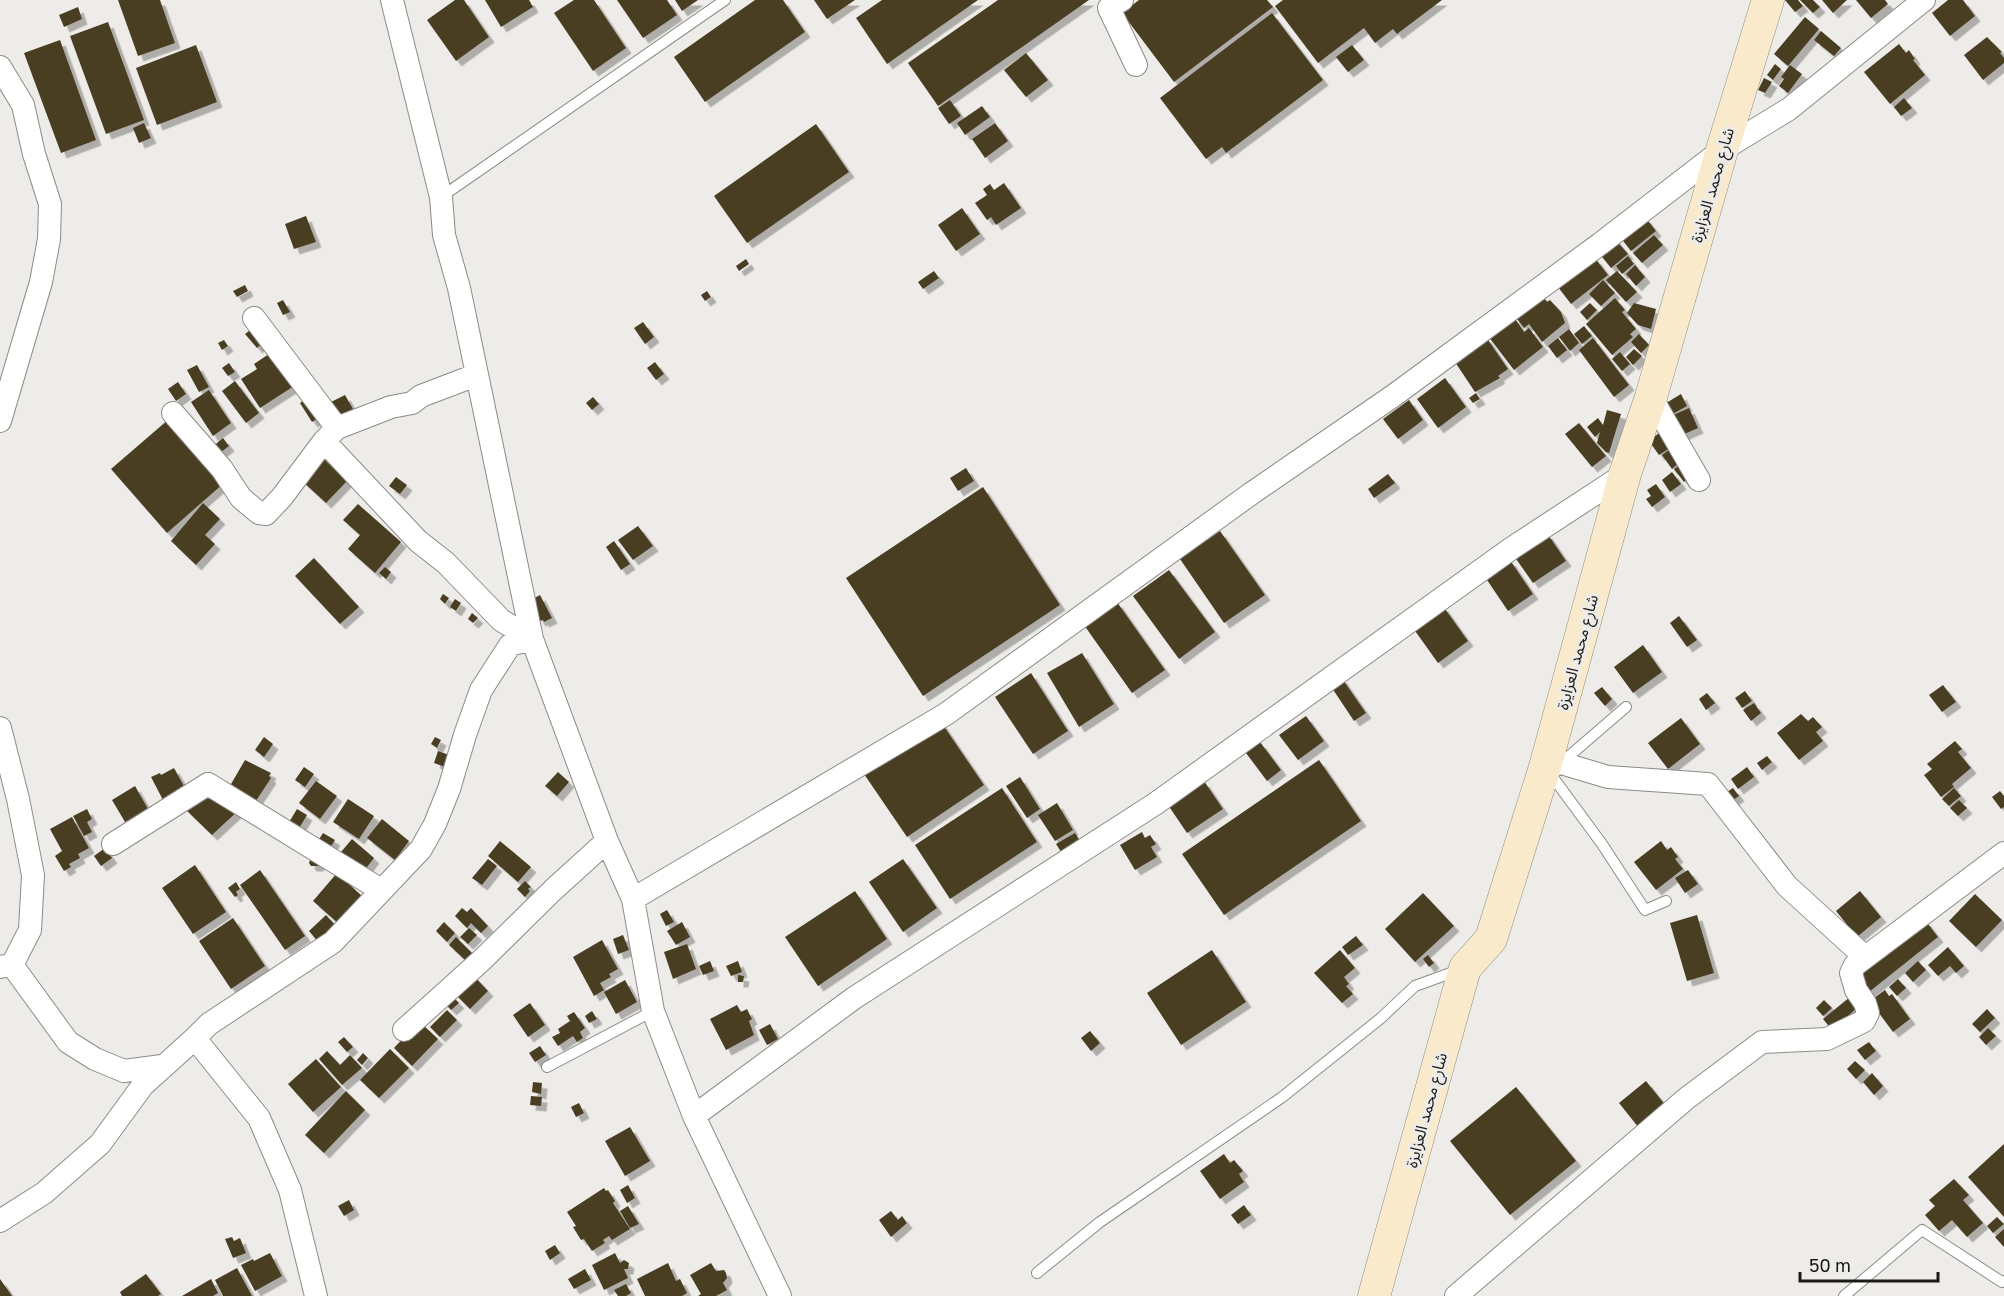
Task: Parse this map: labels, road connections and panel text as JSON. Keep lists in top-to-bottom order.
{
  "streets": {
    "main road": ["شارع محمد العزايزة"]
  },
  "scale_bar": "50 m"
}
